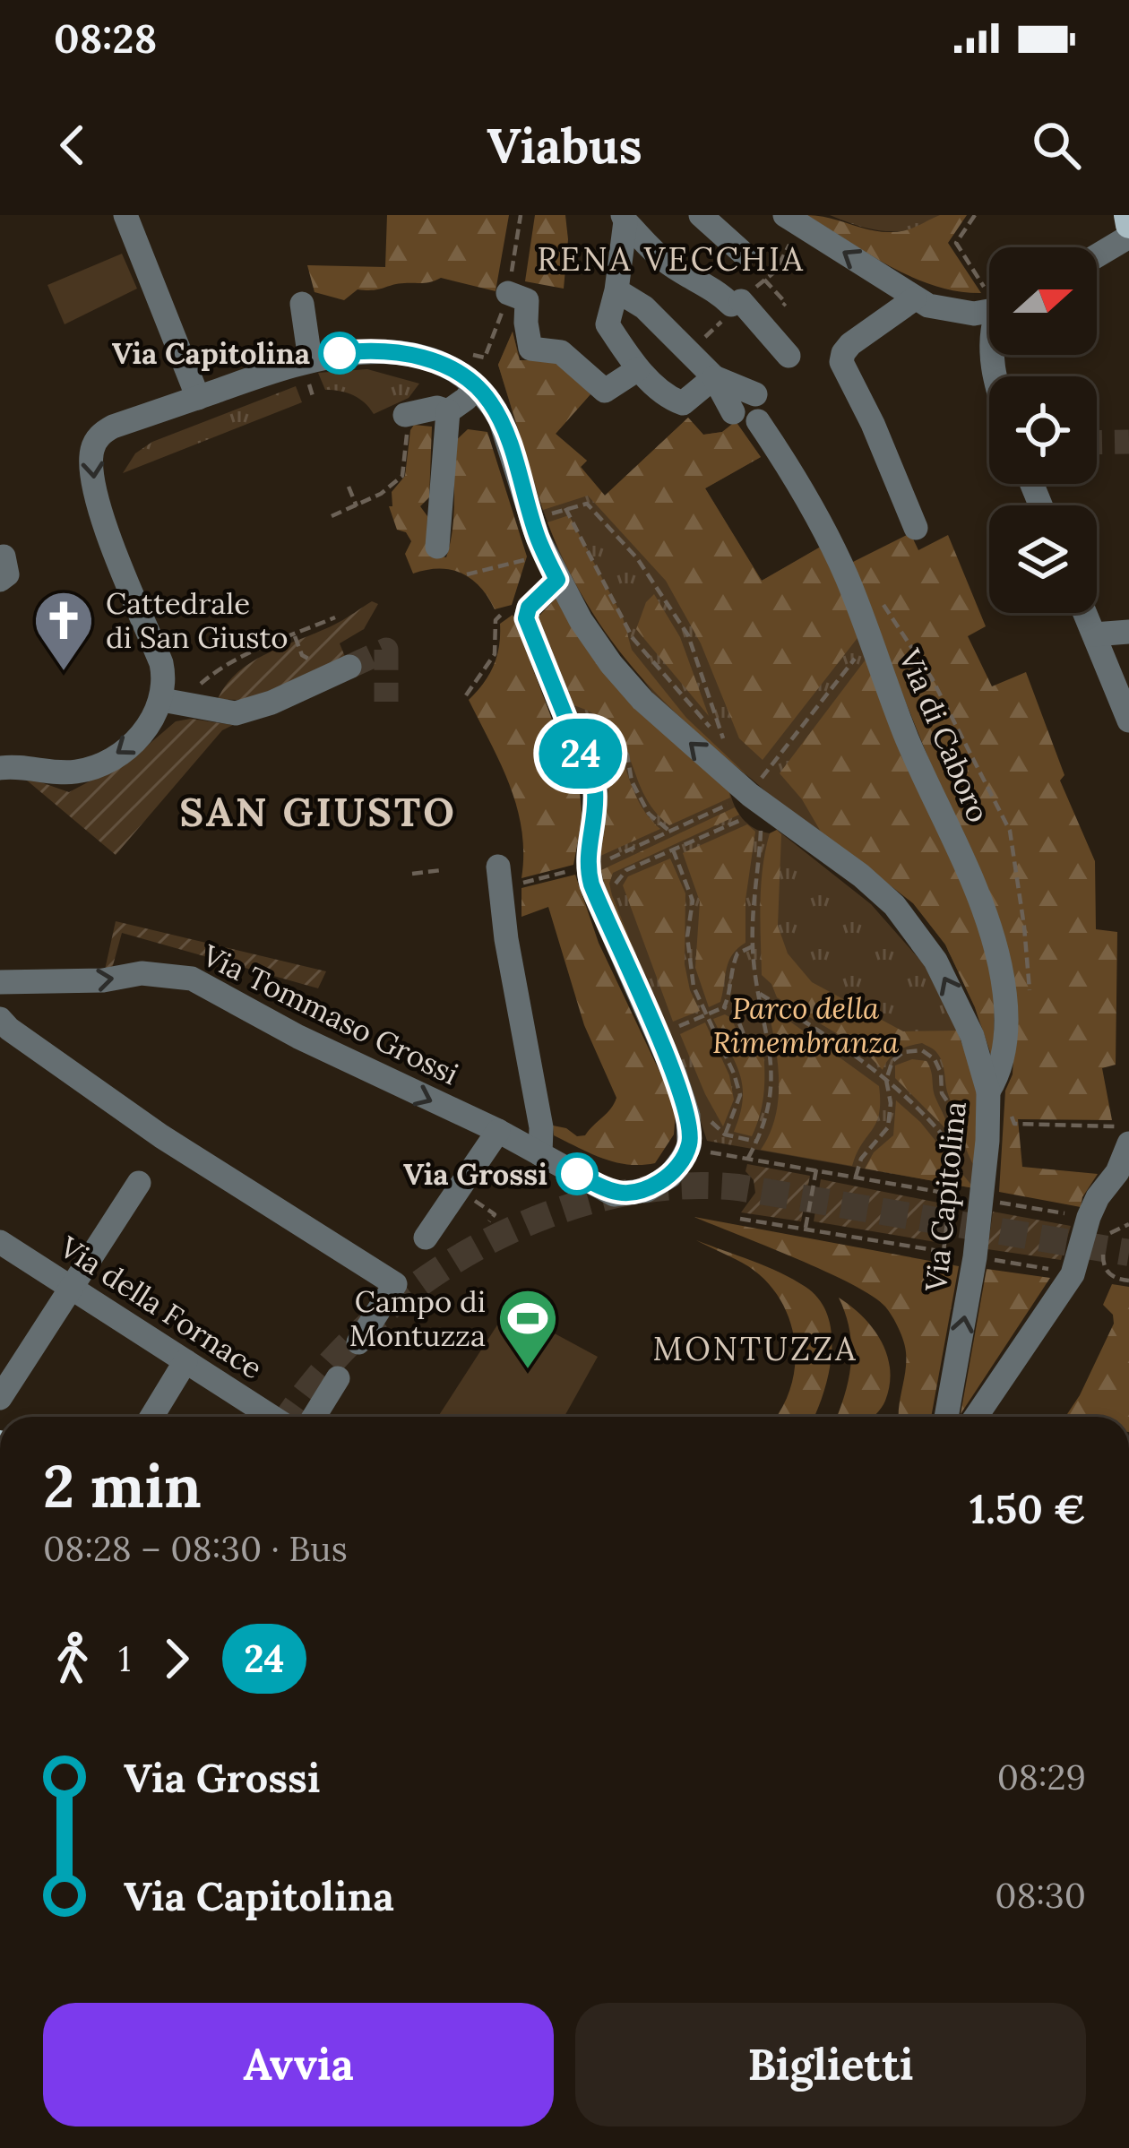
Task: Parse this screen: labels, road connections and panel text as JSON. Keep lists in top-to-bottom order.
{
  "streets": {
    "street": [
      "Via di Caboro",
      "Via Tommaso Grossi",
      "Via Capitolina",
      "Via della Fornace"
    ]
  },
  "crossings": [
    ["Via di Caboro", "Via Capitolina"],
    ["Via Tommaso Grossi", "Via Capitolina"]
  ],
  "one_way": ["Via Tommaso Grossi", "Via Capitolina"],
  "districts": ["RENA VECCHIA", "SAN GIUSTO", "MONTUZZA"],
  "parks": ["Parco della Rimembranza"],
  "places": {
    "other": ["Via Capitolina", "Via Grossi"],
    "church": ["Cattedrale di San Giusto"],
    "sports": ["Campo di Montuzza"]
  },
  "lines": ["bus line 24"],
  "north": "right",
  "page": {
    "status": "08:28",
    "header": "Viabus",
    "on_map": "24",
    "heading": ["2 min", "08:28 – 08:30 · Bus", "1.50 €"],
    "legs": ["1", "24"],
    "list": [
      {
        "name": "Via Grossi",
        "value": "08:29"
      },
      {
        "name": "Via Capitolina",
        "value": "08:30"
      }
    ],
    "buttons": ["Avvia", "Biglietti"]
  }
}
